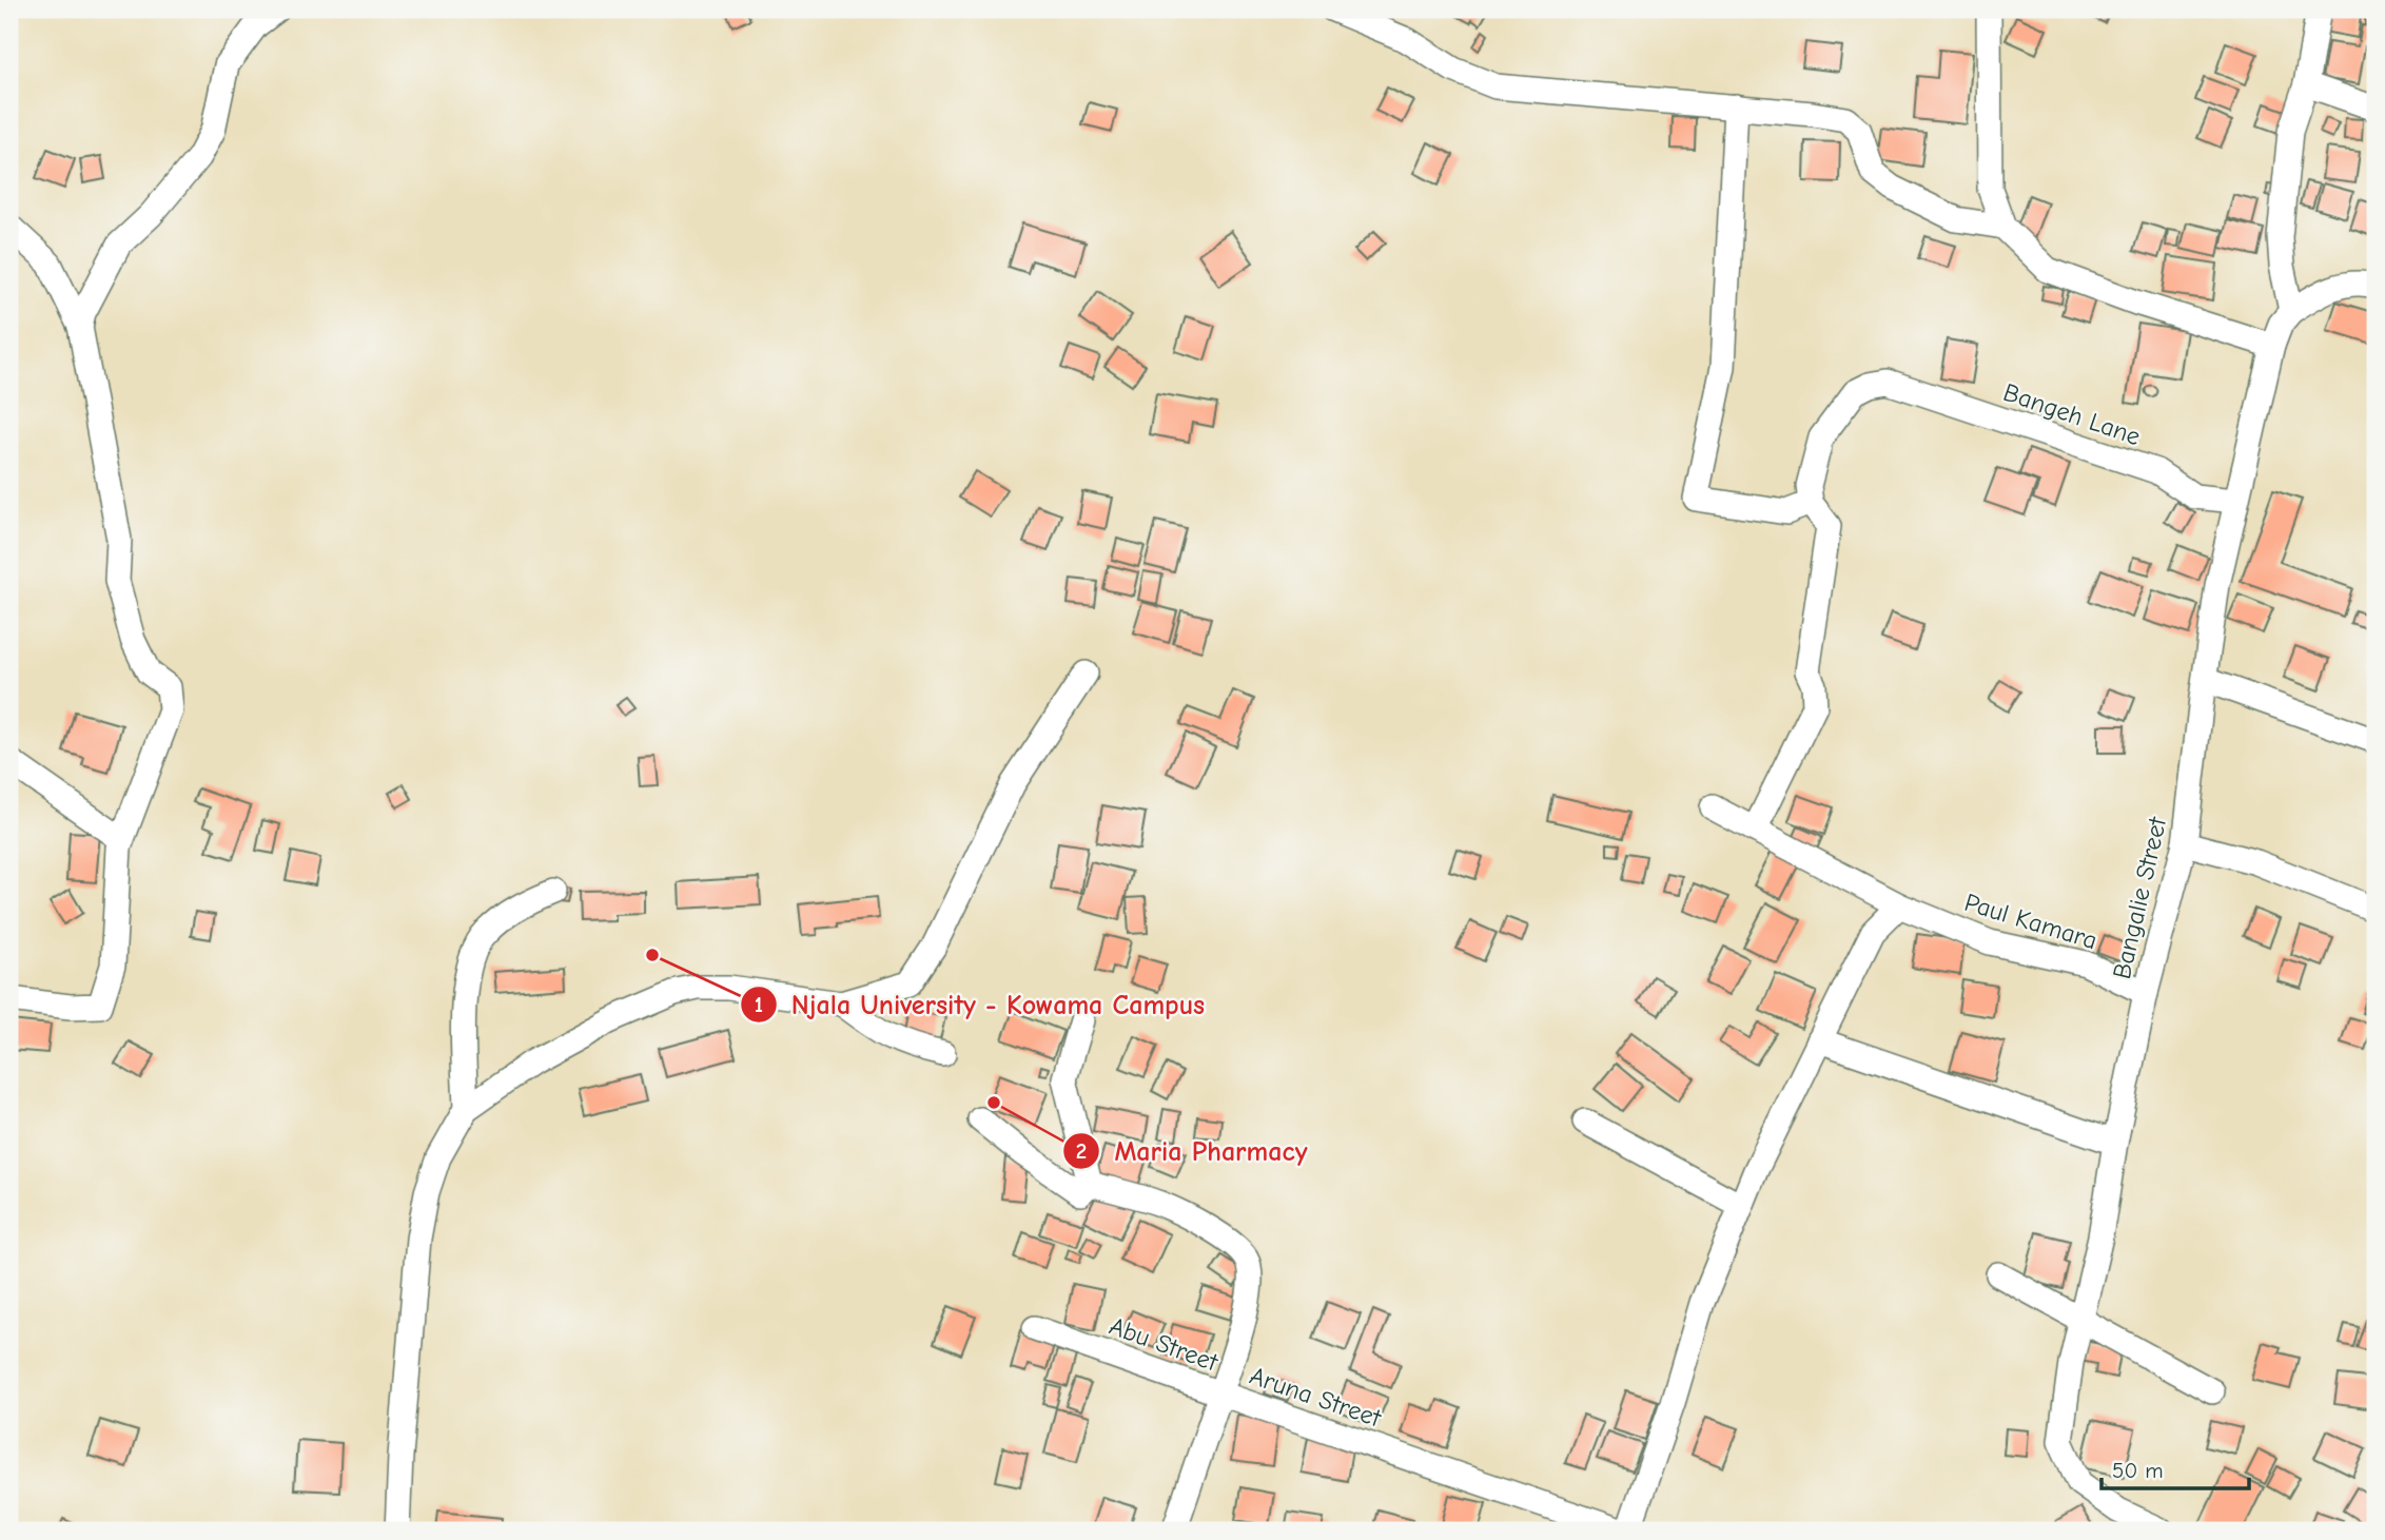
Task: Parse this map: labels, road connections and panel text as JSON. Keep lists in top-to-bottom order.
{
  "streets": {
    "street": [
      "Bangeh Lane",
      "Bangalie Street",
      "Paul Kamara",
      "Abu Street",
      "Aruna Street"
    ]
  },
  "crossings": [
    ["Bangeh Lane", "Bangalie Street"],
    ["Bangalie Street", "Paul Kamara"],
    ["Abu Street", "Aruna Street"]
  ],
  "places": ["Njala University - Kowama Campus", "Maria Pharmacy"],
  "scale_bar": "50 m"
}
